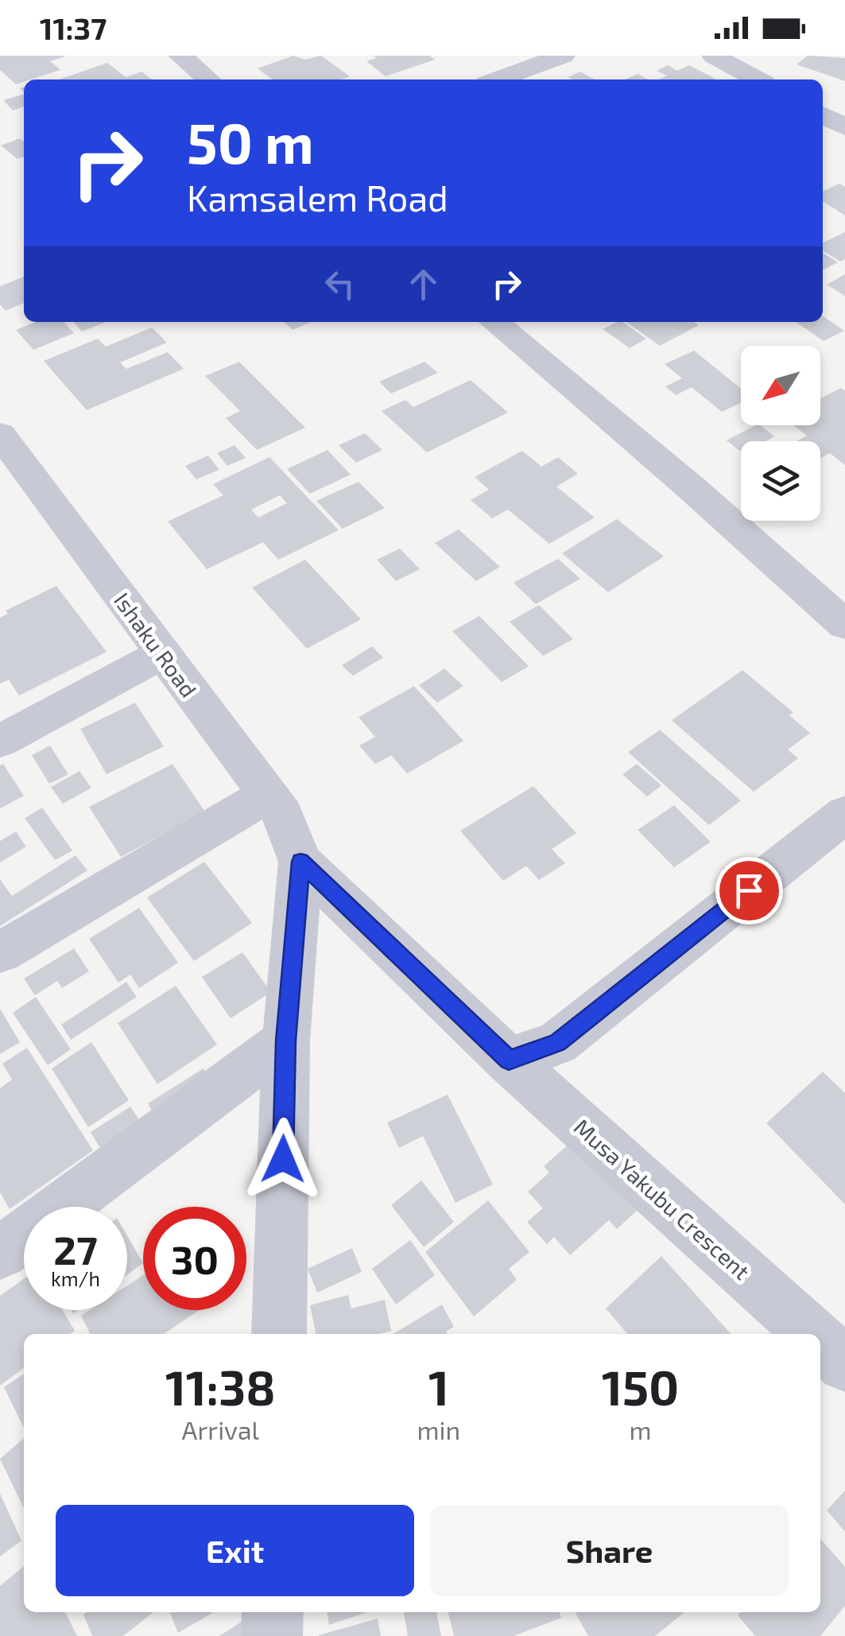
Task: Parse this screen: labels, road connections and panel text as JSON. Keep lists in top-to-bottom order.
{
  "streets": {
    "street": ["Ishaku Road", "Musa Yakubu Crescent"]
  },
  "crossings": [
    ["Ishaku Road", "Musa Yakubu Crescent"]
  ],
  "north": "bottom left",
  "page": {
    "status": "11:37",
    "turn": ["50 m", "Kamsalem Road"],
    "speed": "27 km/h",
    "limit": "30",
    "eta": [
      "11:38",
      "Arrival",
      "1",
      "min",
      "150",
      "m"
    ],
    "buttons": ["Exit", "Share"]
  }
}
